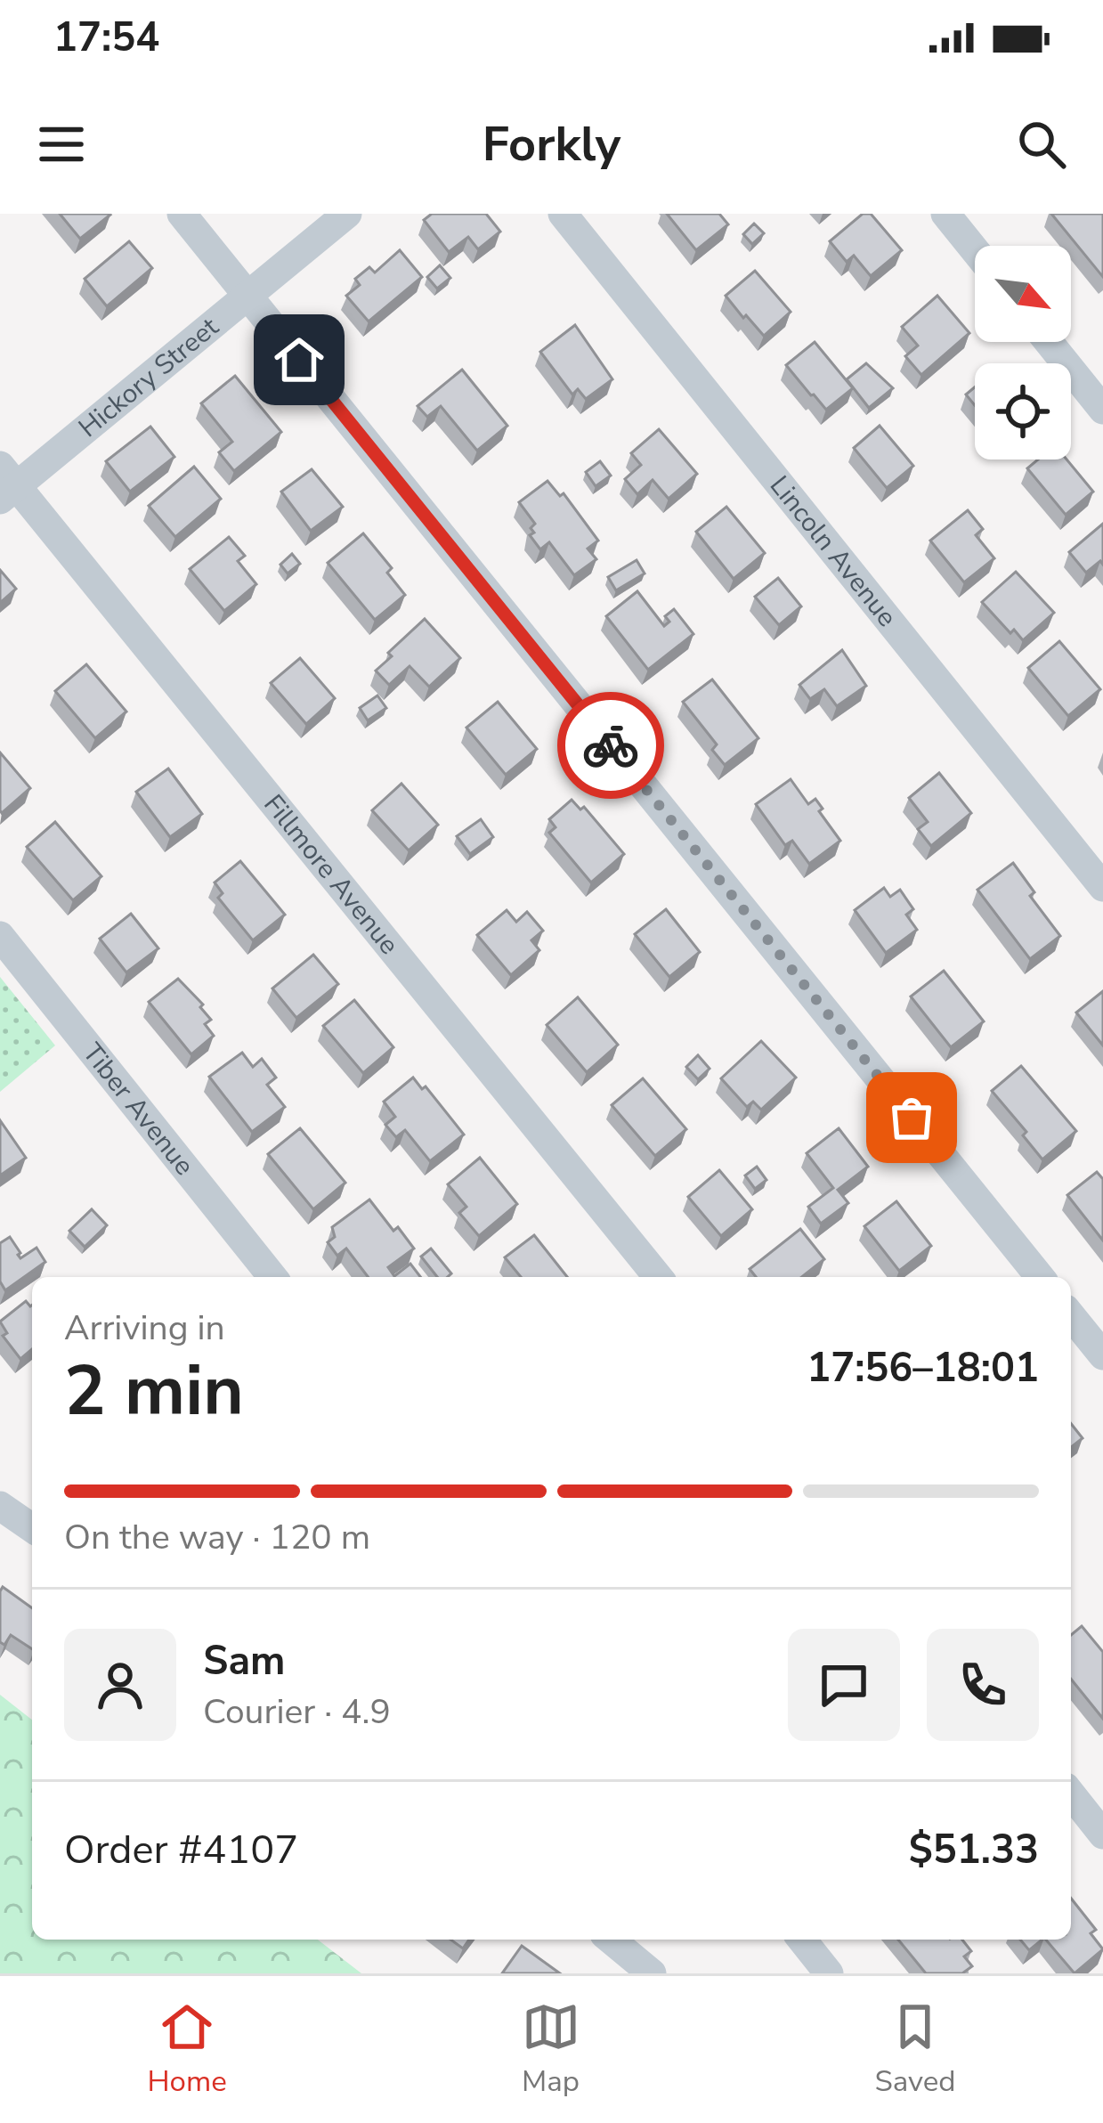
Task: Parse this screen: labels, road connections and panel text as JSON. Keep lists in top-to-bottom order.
{
  "streets": {
    "street": [
      "Hickory Street",
      "Lincoln Avenue",
      "Fillmore Avenue",
      "Tiber Avenue"
    ]
  },
  "crossings": [
    ["Hickory Street", "Fillmore Avenue"]
  ],
  "north": "bottom right",
  "page": {
    "status": "17:54",
    "header": "Forkly",
    "heading": ["2 min", "Arriving in", "17:56–18:01"],
    "panel": [
      "Sam",
      "Courier · 4.9",
      "Order #4107",
      "$51.33"
    ],
    "bar": "On the way · 120 m",
    "tabs": ["Home", "Map", "Saved"]
  }
}
